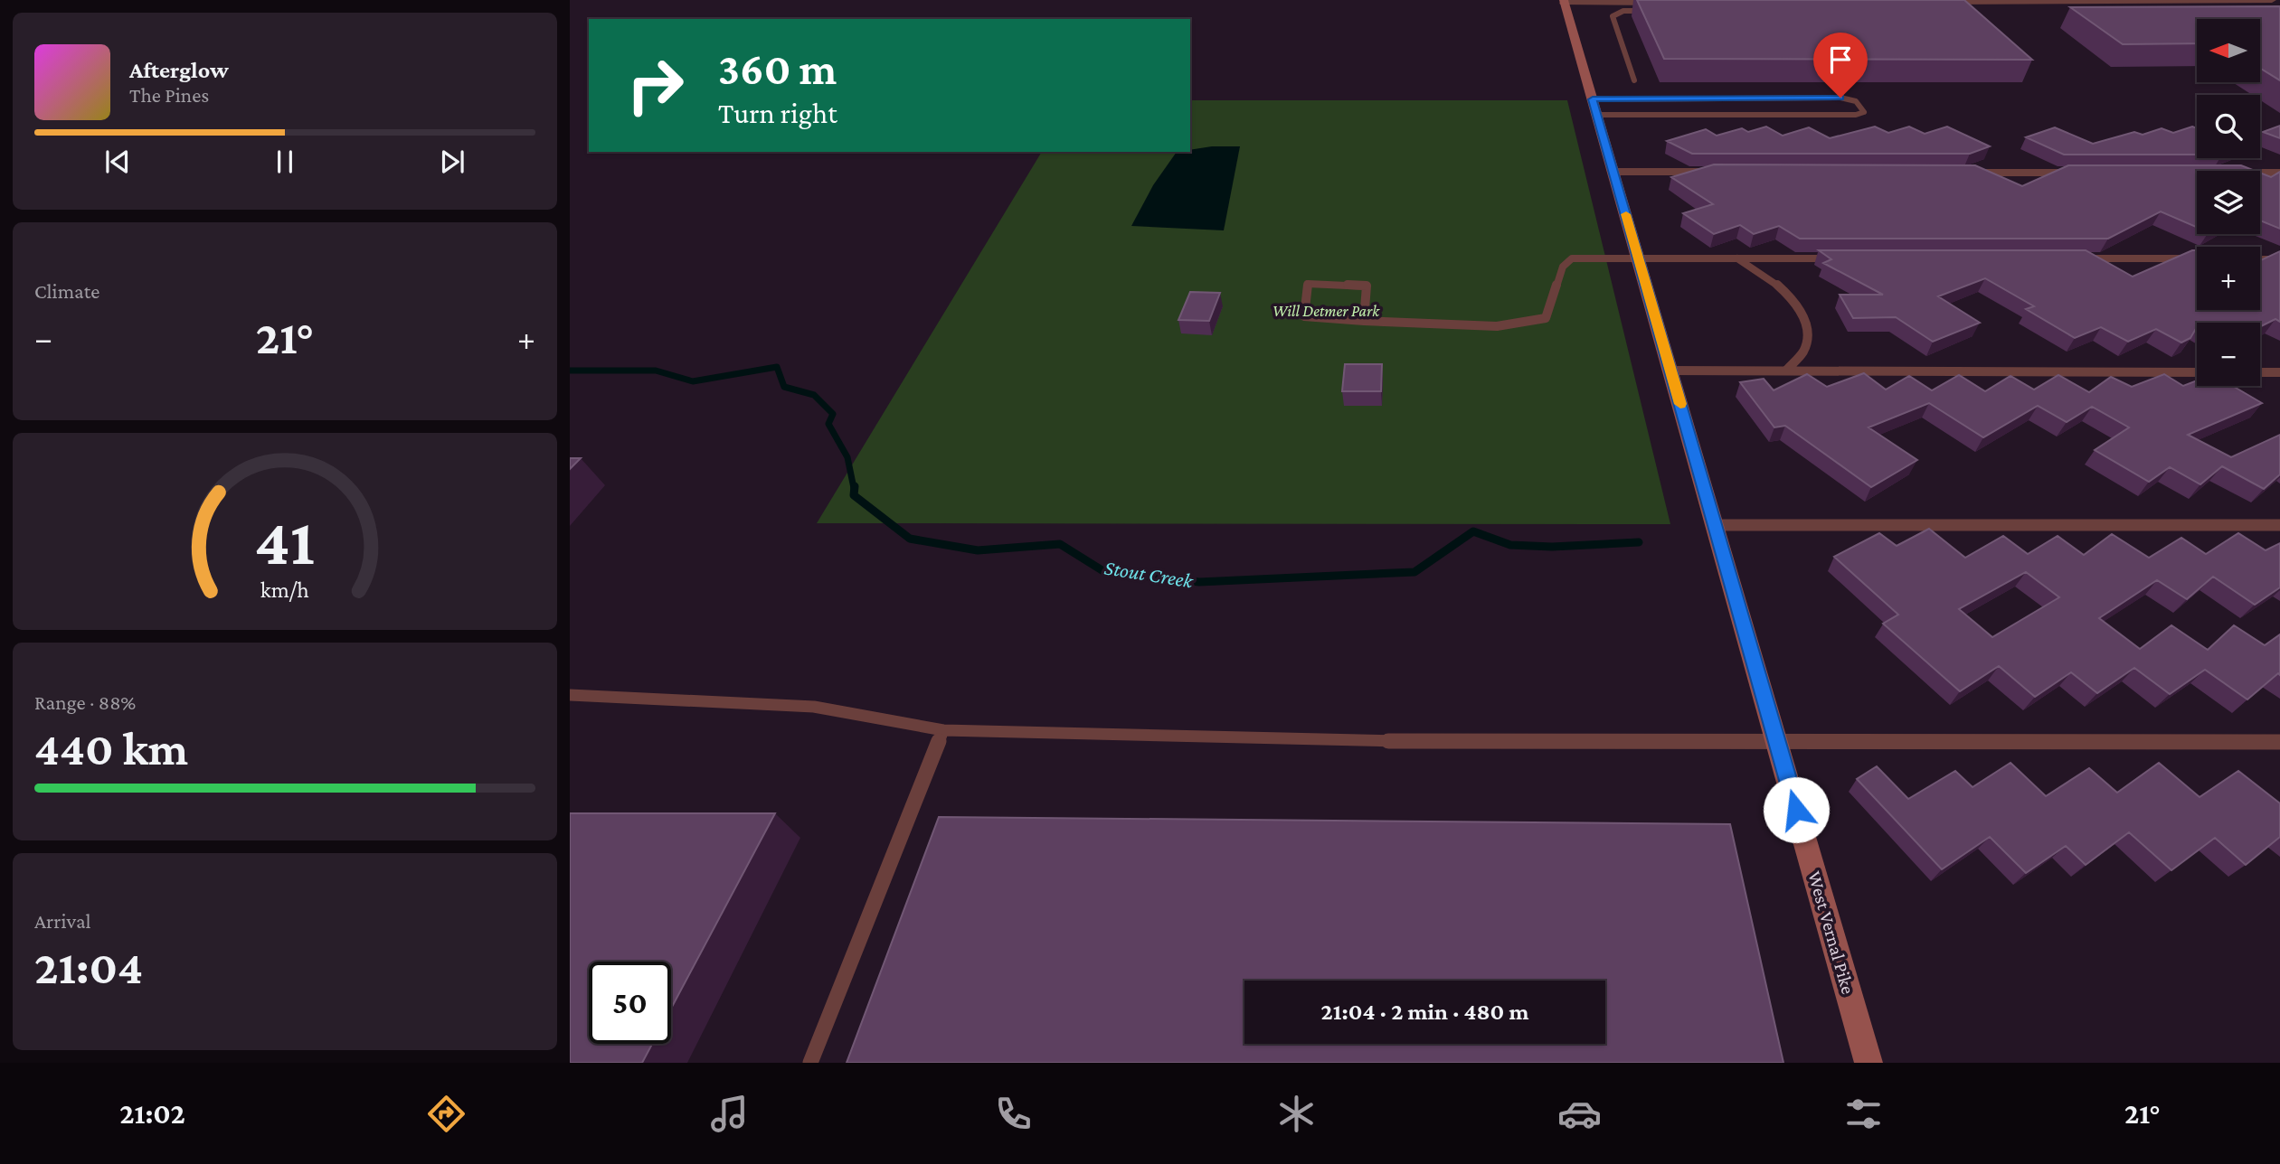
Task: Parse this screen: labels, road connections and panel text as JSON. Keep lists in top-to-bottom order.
{
  "streets": {
    "main road": ["West Vernal Pike"]
  },
  "water": ["Stout Creek"],
  "parks": ["Will Detmer Park"],
  "north": "left",
  "page": {
    "map_buttons": ["+", "−"],
    "turn": ["360 m", "Turn right"],
    "song": ["Afterglow", "The Pines"],
    "tile": [
      "Climate",
      ["Range · 88%", "440 km"],
      ["Arrival", "21:04"]
    ],
    "heat": ["−", "21°", "+"],
    "limit": "50",
    "trip": "21:04 · 2 min · 480 m",
    "tabs": ["21:02", "21°"],
    "gauge": ["41", "km/h"]
  }
}
